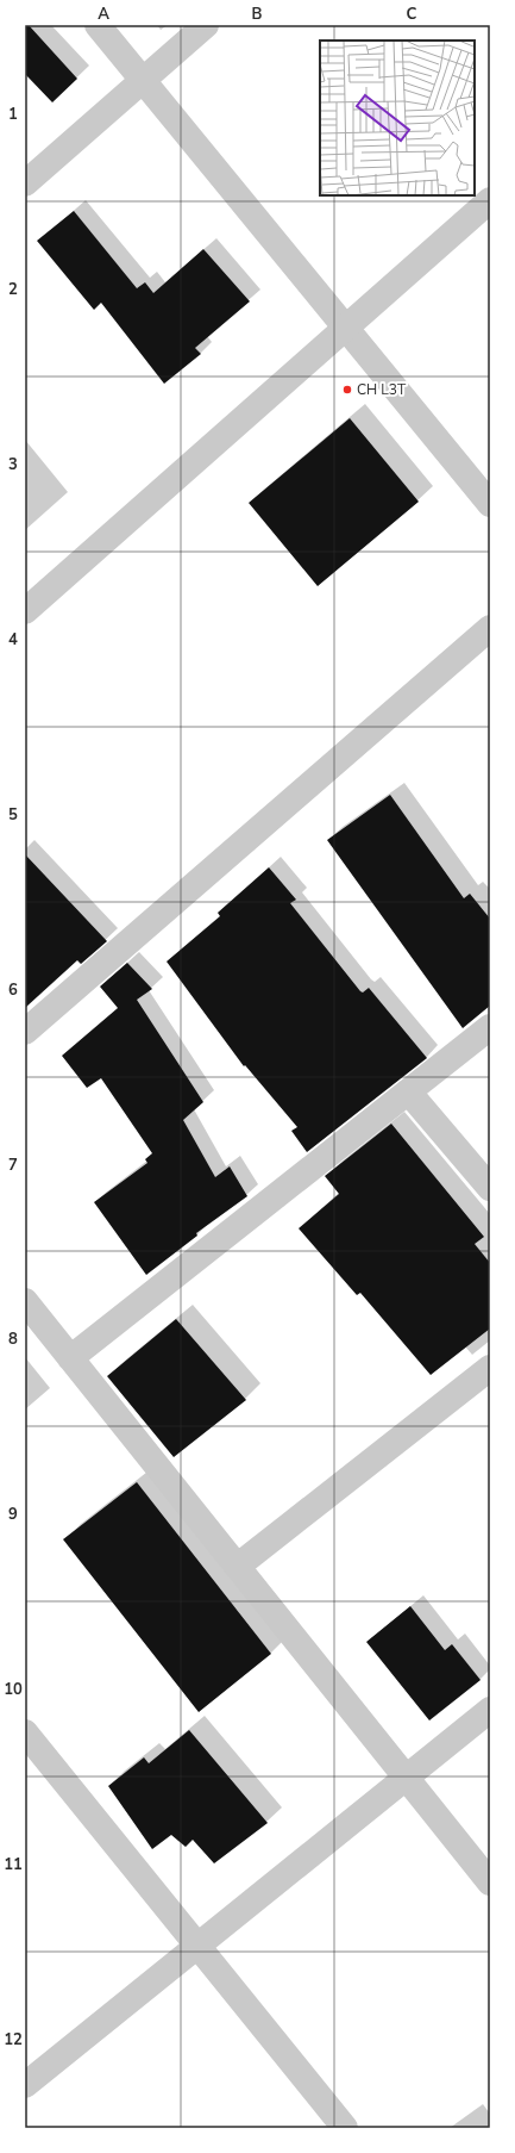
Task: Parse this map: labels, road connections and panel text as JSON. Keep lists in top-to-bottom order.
{
  "places": ["CH L3T"],
  "grid": {
    "columns": ["A", "B", "C"],
    "rows": [
      "1",
      "2",
      "3",
      "4",
      "5",
      "6",
      "7",
      "8",
      "9",
      "10",
      "11",
      "12"
    ]
  }
}
